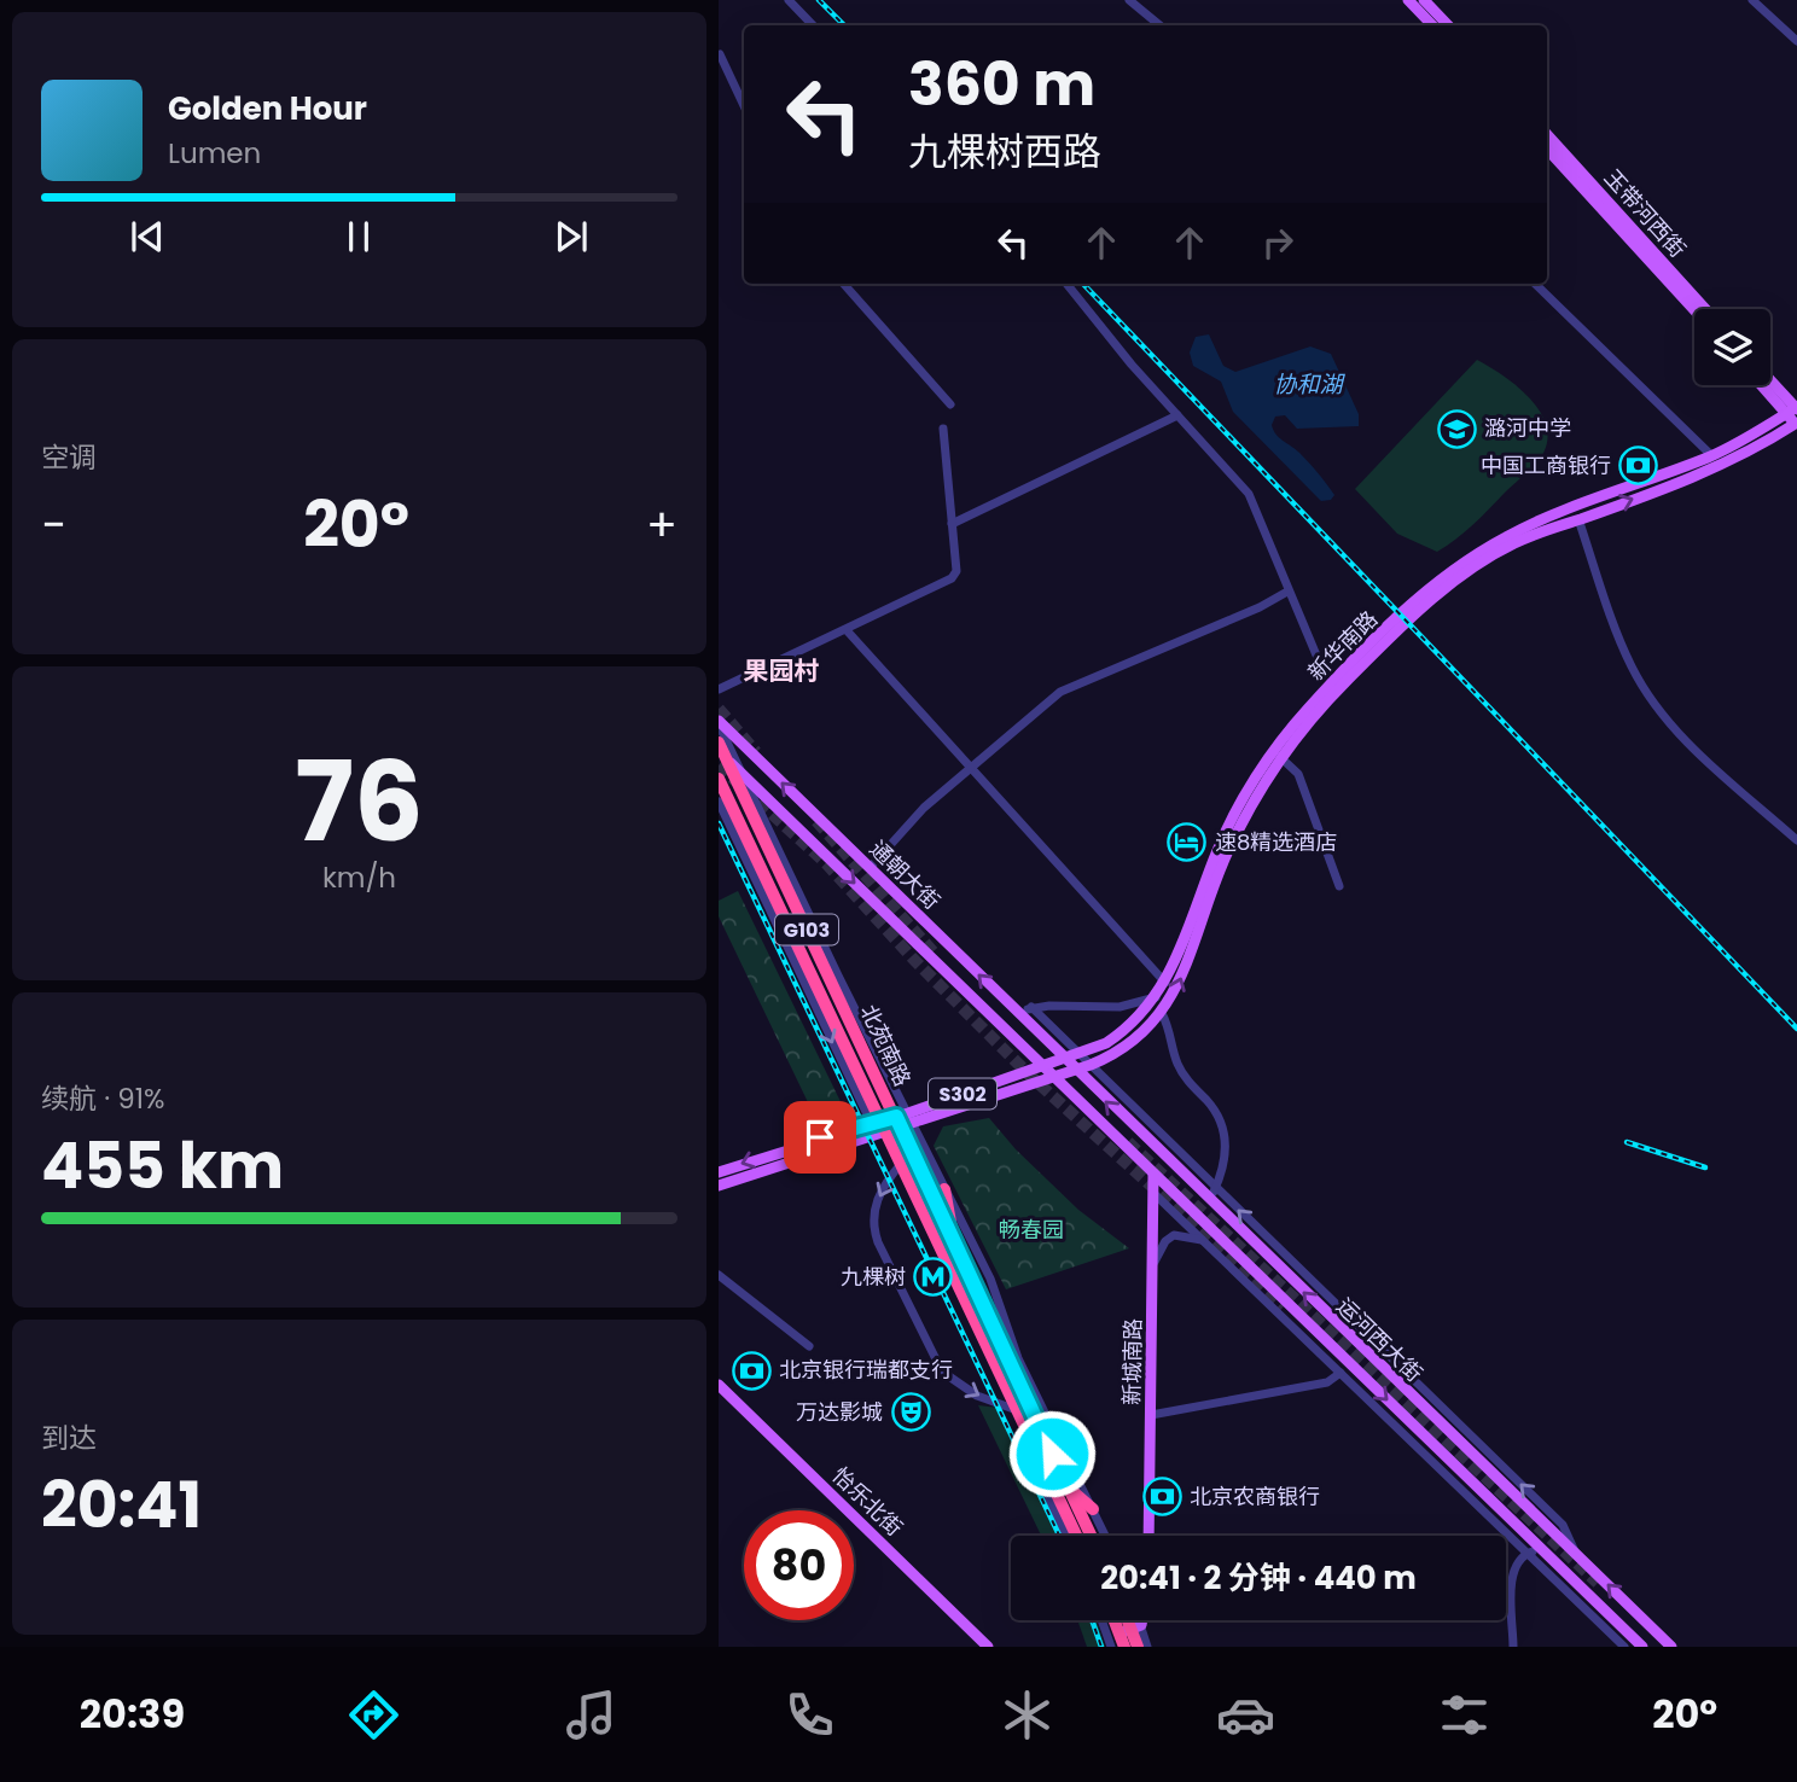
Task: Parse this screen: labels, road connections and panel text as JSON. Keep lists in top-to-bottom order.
{
  "streets": {
    "highway": ["G103", "北苑南路"],
    "main road": [
      "玉带河西街",
      "新华南路",
      "通朝大街",
      "S302",
      "运河西大街",
      "新城南路",
      "怡乐北街"
    ]
  },
  "crossings": [
    ["新华南路", "通朝大街"],
    ["新华南路", "S302"],
    ["新华南路", "运河西大街"],
    ["通朝大街", "北苑南路"],
    ["通朝大街", "S302"],
    ["通朝大街", "运河西大街"],
    ["北苑南路", "S302"],
    ["S302", "运河西大街"],
    ["运河西大街", "新城南路"]
  ],
  "districts": ["果园村"],
  "water": ["协和湖"],
  "parks": ["畅春园"],
  "places": {
    "school or university": ["潞河中学"],
    "bank": ["中国工商银行", "北京银行瑞都支行", "北京农商银行"],
    "hotel": ["速8精选酒店"],
    "metro station": ["九棵树"],
    "theatre": ["万达影城"]
  },
  "page": {
    "turn": ["360 m", "九棵树西路"],
    "song": ["Golden Hour", "Lumen"],
    "tile": [
      "空调",
      ["76", "km/h"],
      ["续航 · 91%", "455 km"],
      ["到达", "20:41"]
    ],
    "heat": ["−", "20°", "+"],
    "limit": "80",
    "trip": "20:41 · 2 分钟 · 440 m",
    "tabs": ["20:39", "20°"]
  }
}
